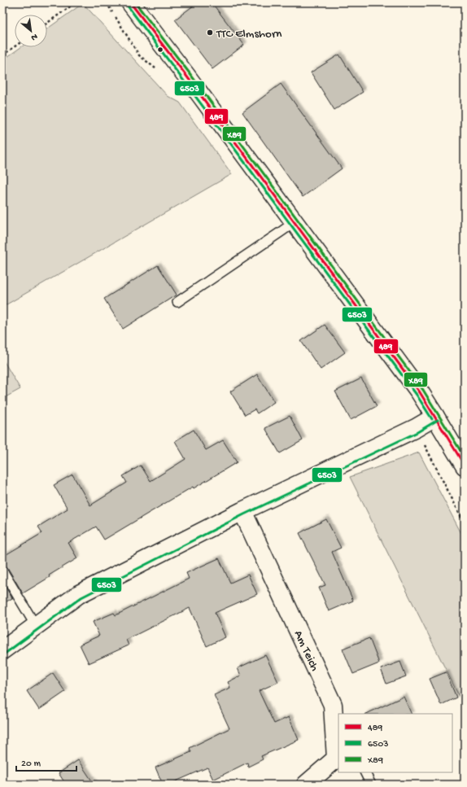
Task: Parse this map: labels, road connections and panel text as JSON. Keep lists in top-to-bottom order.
{
  "streets": {
    "street": ["Am Teich"]
  },
  "places": ["TTC Elmshorn"],
  "lines": ["transit line 489", "transit line X89", "transit line 6503"],
  "legend": ["489", "6503", "X89"],
  "scale_bar": "20 m",
  "north": "bottom right"
}
